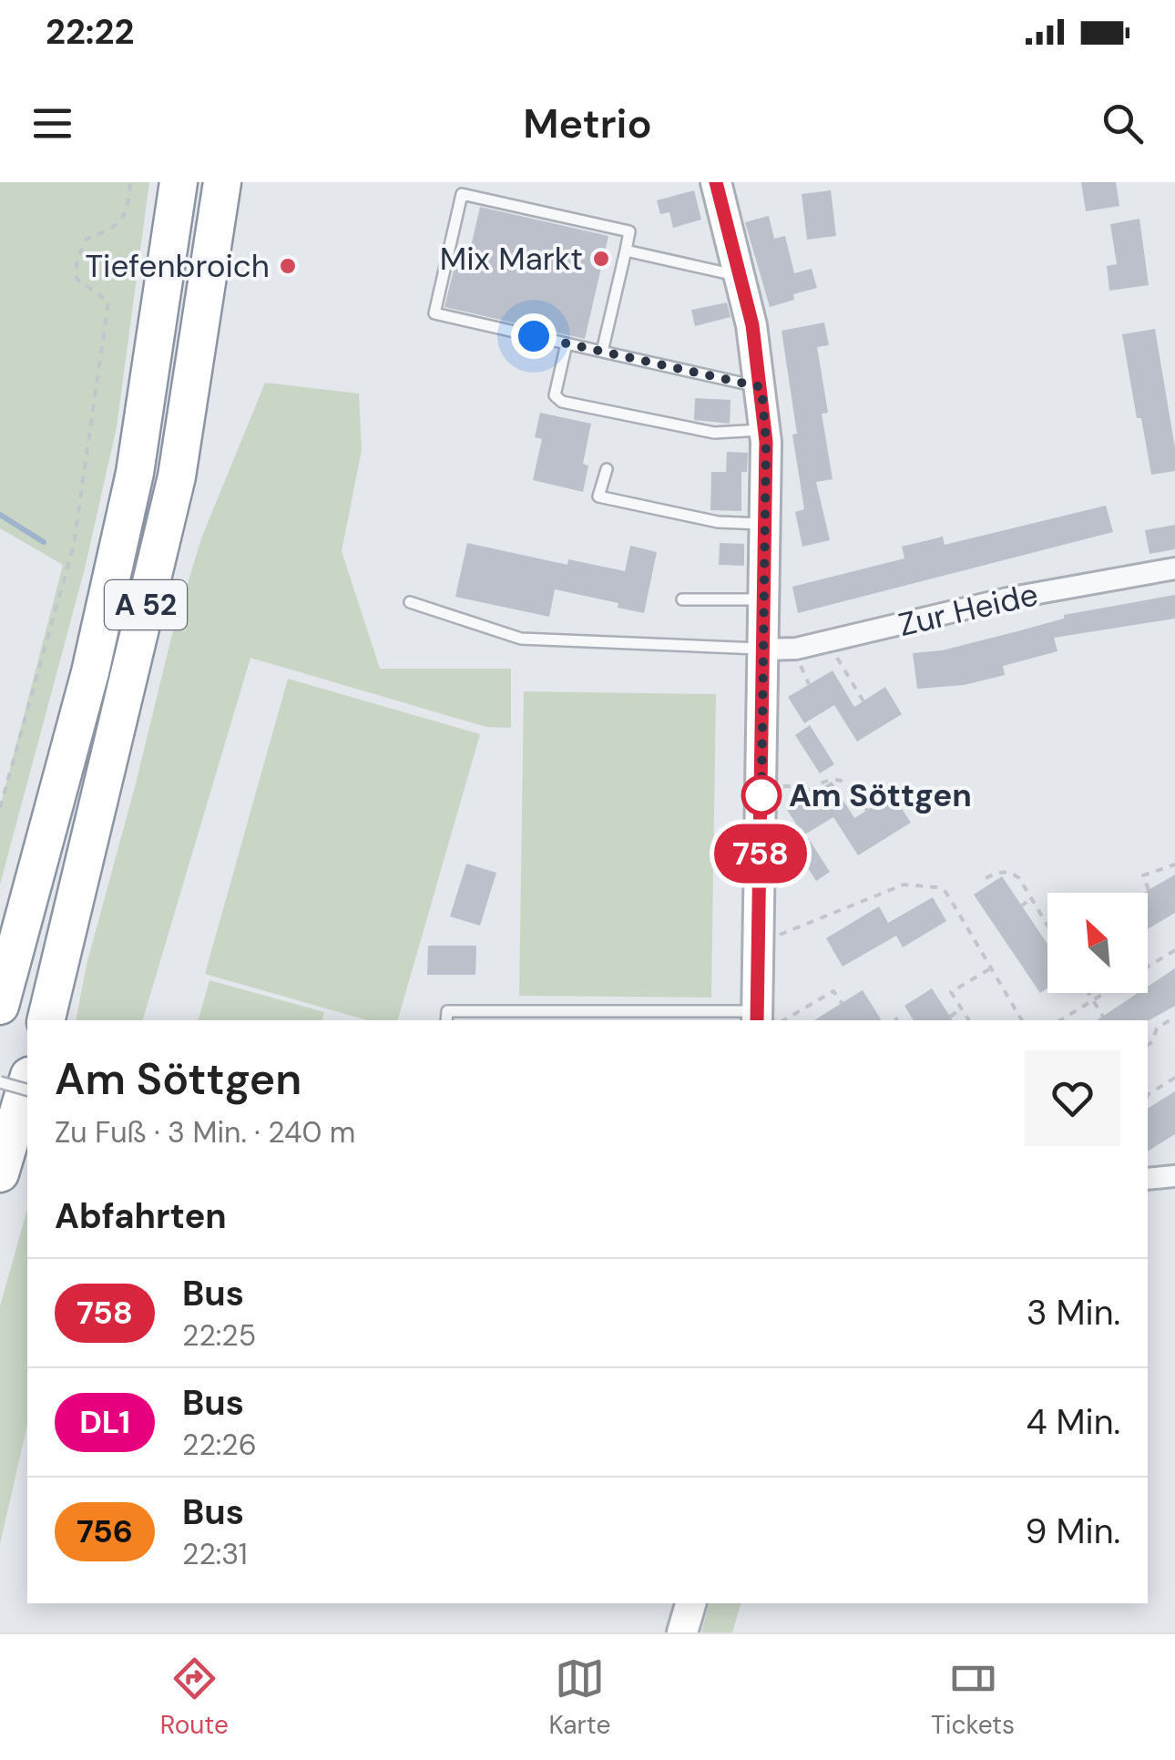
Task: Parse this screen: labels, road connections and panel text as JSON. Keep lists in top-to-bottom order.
{
  "streets": {
    "highway": ["A 52"],
    "street": ["Zur Heide"]
  },
  "places": ["Mix Markt", "Tiefenbroich", "Am Söttgen"],
  "lines": ["bus line 758"],
  "north": "top left",
  "page": {
    "status": "22:22",
    "header": "Metrio",
    "on_map": "758",
    "heading": [
      ["Am Söttgen", "Zu Fuß · 3 Min. · 240 m"],
      "Abfahrten"
    ],
    "list": [
      {
        "mark": "758",
        "name": "Bus",
        "note": "22:25",
        "value": "3 Min."
      },
      {
        "mark": "DL1",
        "name": "Bus",
        "note": "22:26",
        "value": "4 Min."
      },
      {
        "mark": "756",
        "name": "Bus",
        "note": "22:31",
        "value": "9 Min."
      }
    ],
    "tabs": ["Route", "Karte", "Tickets"]
  }
}
